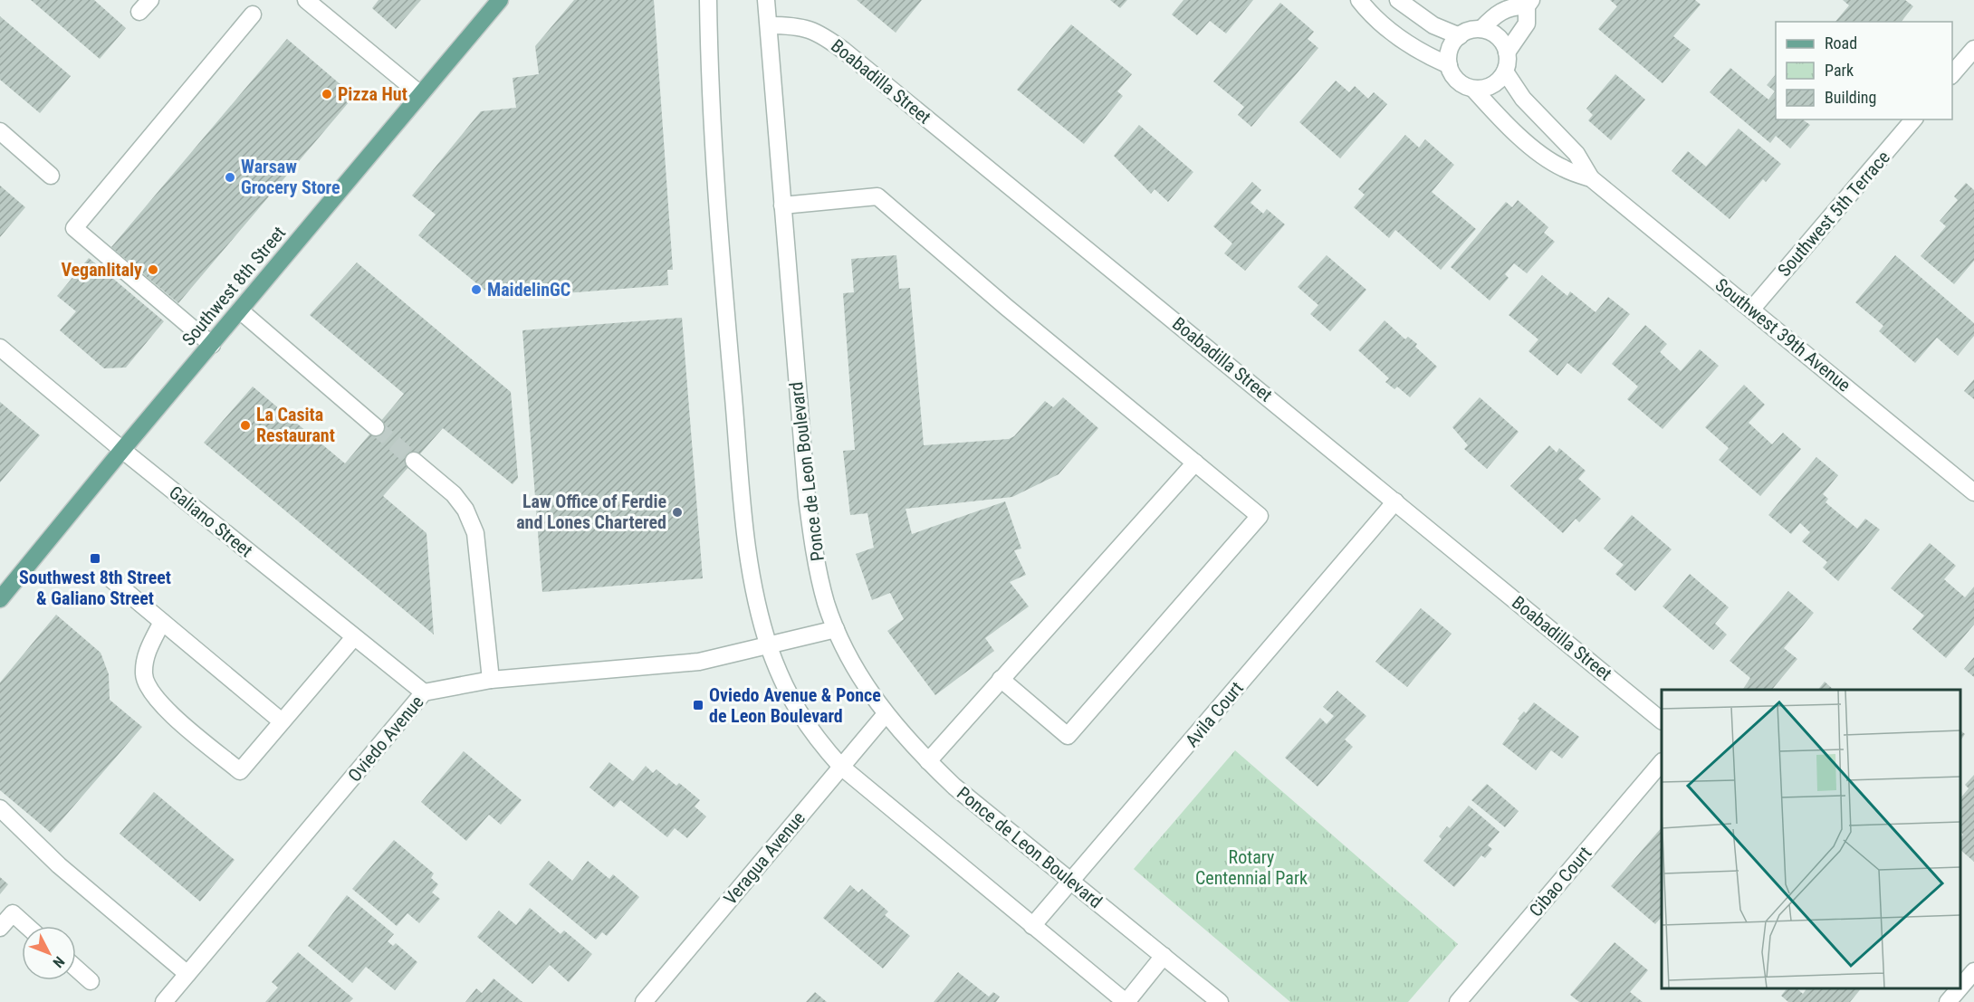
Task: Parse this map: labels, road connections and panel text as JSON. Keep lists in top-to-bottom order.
{
  "streets": {
    "main road": ["Southwest 8th Street"],
    "street": [
      "Boabadilla Street",
      "Southwest 5th Terrace",
      "Southwest 39th Avenue",
      "Ponce de Leon Boulevard",
      "Galiano Street",
      "Avila Court",
      "Oviedo Avenue",
      "Veragua Avenue",
      "Cibao Court"
    ]
  },
  "crossings": [
    ["Boabadilla Street", "Ponce de Leon Boulevard"],
    ["Boabadilla Street", "Avila Court"],
    ["Southwest 5th Terrace", "Southwest 39th Avenue"],
    ["Southwest 8th Street", "Galiano Street"],
    ["Ponce de Leon Boulevard", "Avila Court"],
    ["Ponce de Leon Boulevard", "Oviedo Avenue"],
    ["Ponce de Leon Boulevard", "Veragua Avenue"],
    ["Galiano Street", "Oviedo Avenue"]
  ],
  "parks": ["Rotary Centennial Park"],
  "places": {
    "other": [
      "Pizza Hut",
      "Warsaw Grocery Store",
      "Veganlitaly",
      "MaidelinGC",
      "La Casita Restaurant",
      "Law Office of Ferdie and Lones Chartered"
    ],
    "transit": ["Southwest 8th Street & Galiano Street", "Oviedo Avenue & Ponce de Leon Boulevard"]
  },
  "legend": ["Road", "Park", "Building"],
  "north": "bottom right"
}
